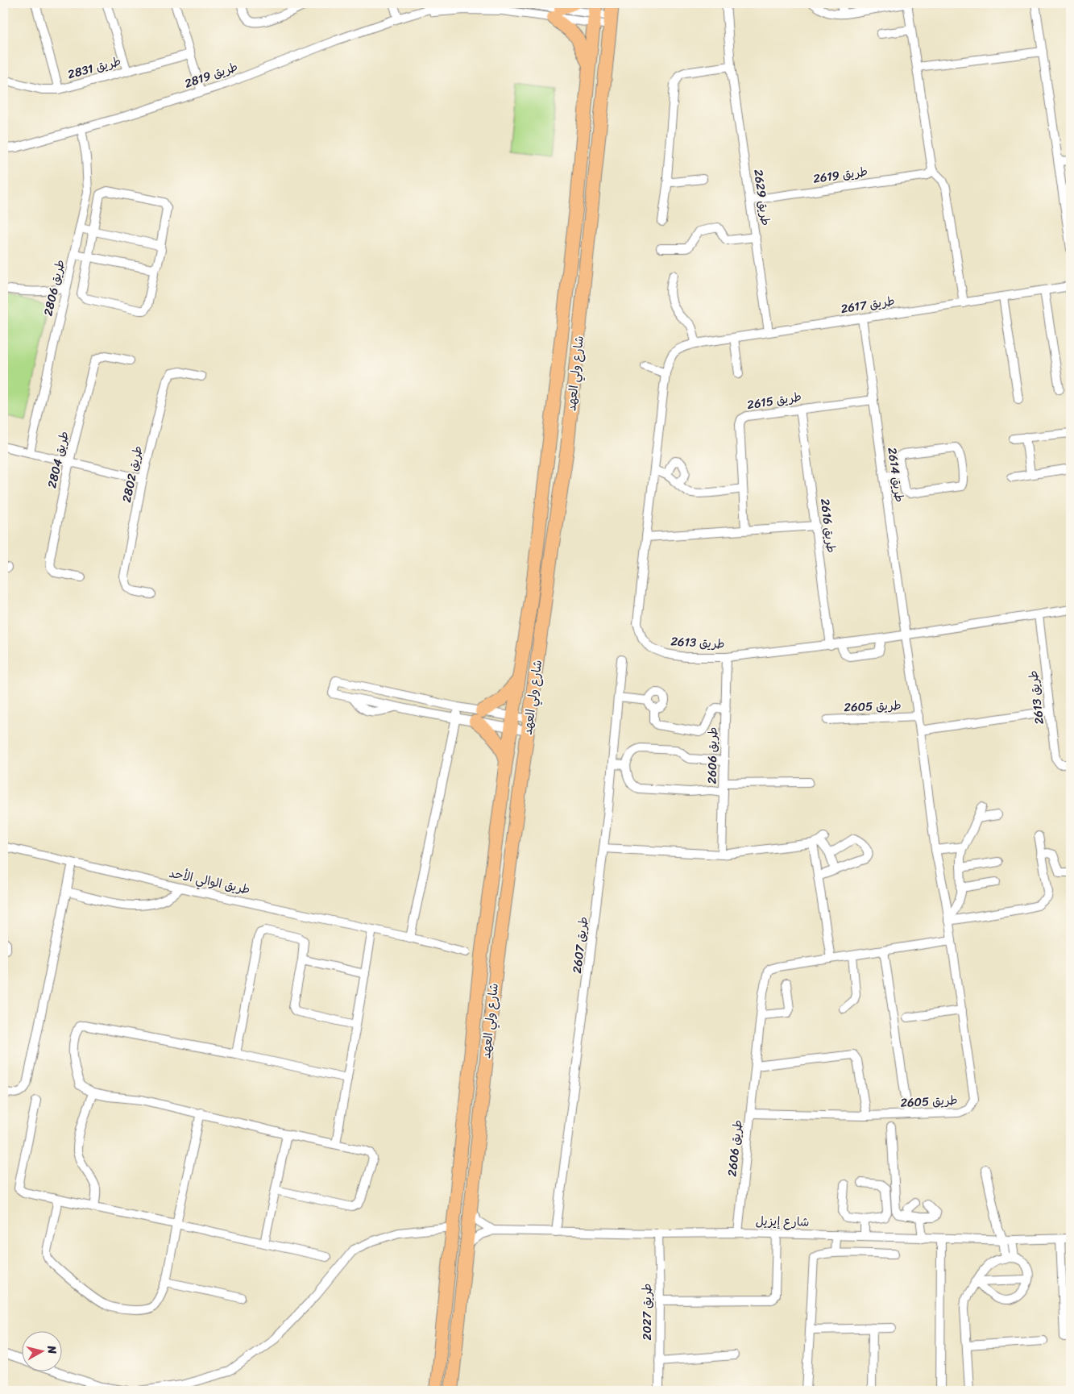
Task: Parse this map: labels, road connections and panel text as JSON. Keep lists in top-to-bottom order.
{
  "streets": {
    "main road": ["شارع ولي العهد"],
    "street": [
      "طريق 2831",
      "طريق 2819",
      "طريق 2619",
      "طريق 2629",
      "طريق 2806",
      "طريق 2617",
      "طريق 2615",
      "طريق 2804",
      "طريق 2802",
      "طريق 2614",
      "طريق 2616",
      "طريق 2613",
      "طريق 2605",
      "طريق 2606",
      "طريق الوالي الأحد",
      "طريق 2607",
      "شارع إيزيل",
      "طريق 2027"
    ]
  },
  "crossings": [
    ["طريق 2819", "طريق 2806"],
    ["طريق 2819", "شارع ولي العهد"],
    ["طريق 2619", "طريق 2629"],
    ["طريق 2629", "طريق 2617"],
    ["طريق 2617", "طريق 2614"],
    ["طريق 2617", "طريق 2613"],
    ["شارع ولي العهد", "شارع إيزيل"],
    ["طريق 2615", "طريق 2614"],
    ["طريق 2615", "طريق 2616"],
    ["طريق 2614", "طريق 2613"],
    ["طريق 2614", "طريق 2605"],
    ["طريق 2616", "طريق 2613"],
    ["طريق 2613", "طريق 2605"],
    ["طريق 2613", "طريق 2606"],
    ["طريق 2605", "طريق 2606"],
    ["طريق 2606", "شارع إيزيل"],
    ["طريق 2607", "شارع إيزيل"],
    ["شارع إيزيل", "طريق 2027"]
  ],
  "north": "right"
}
